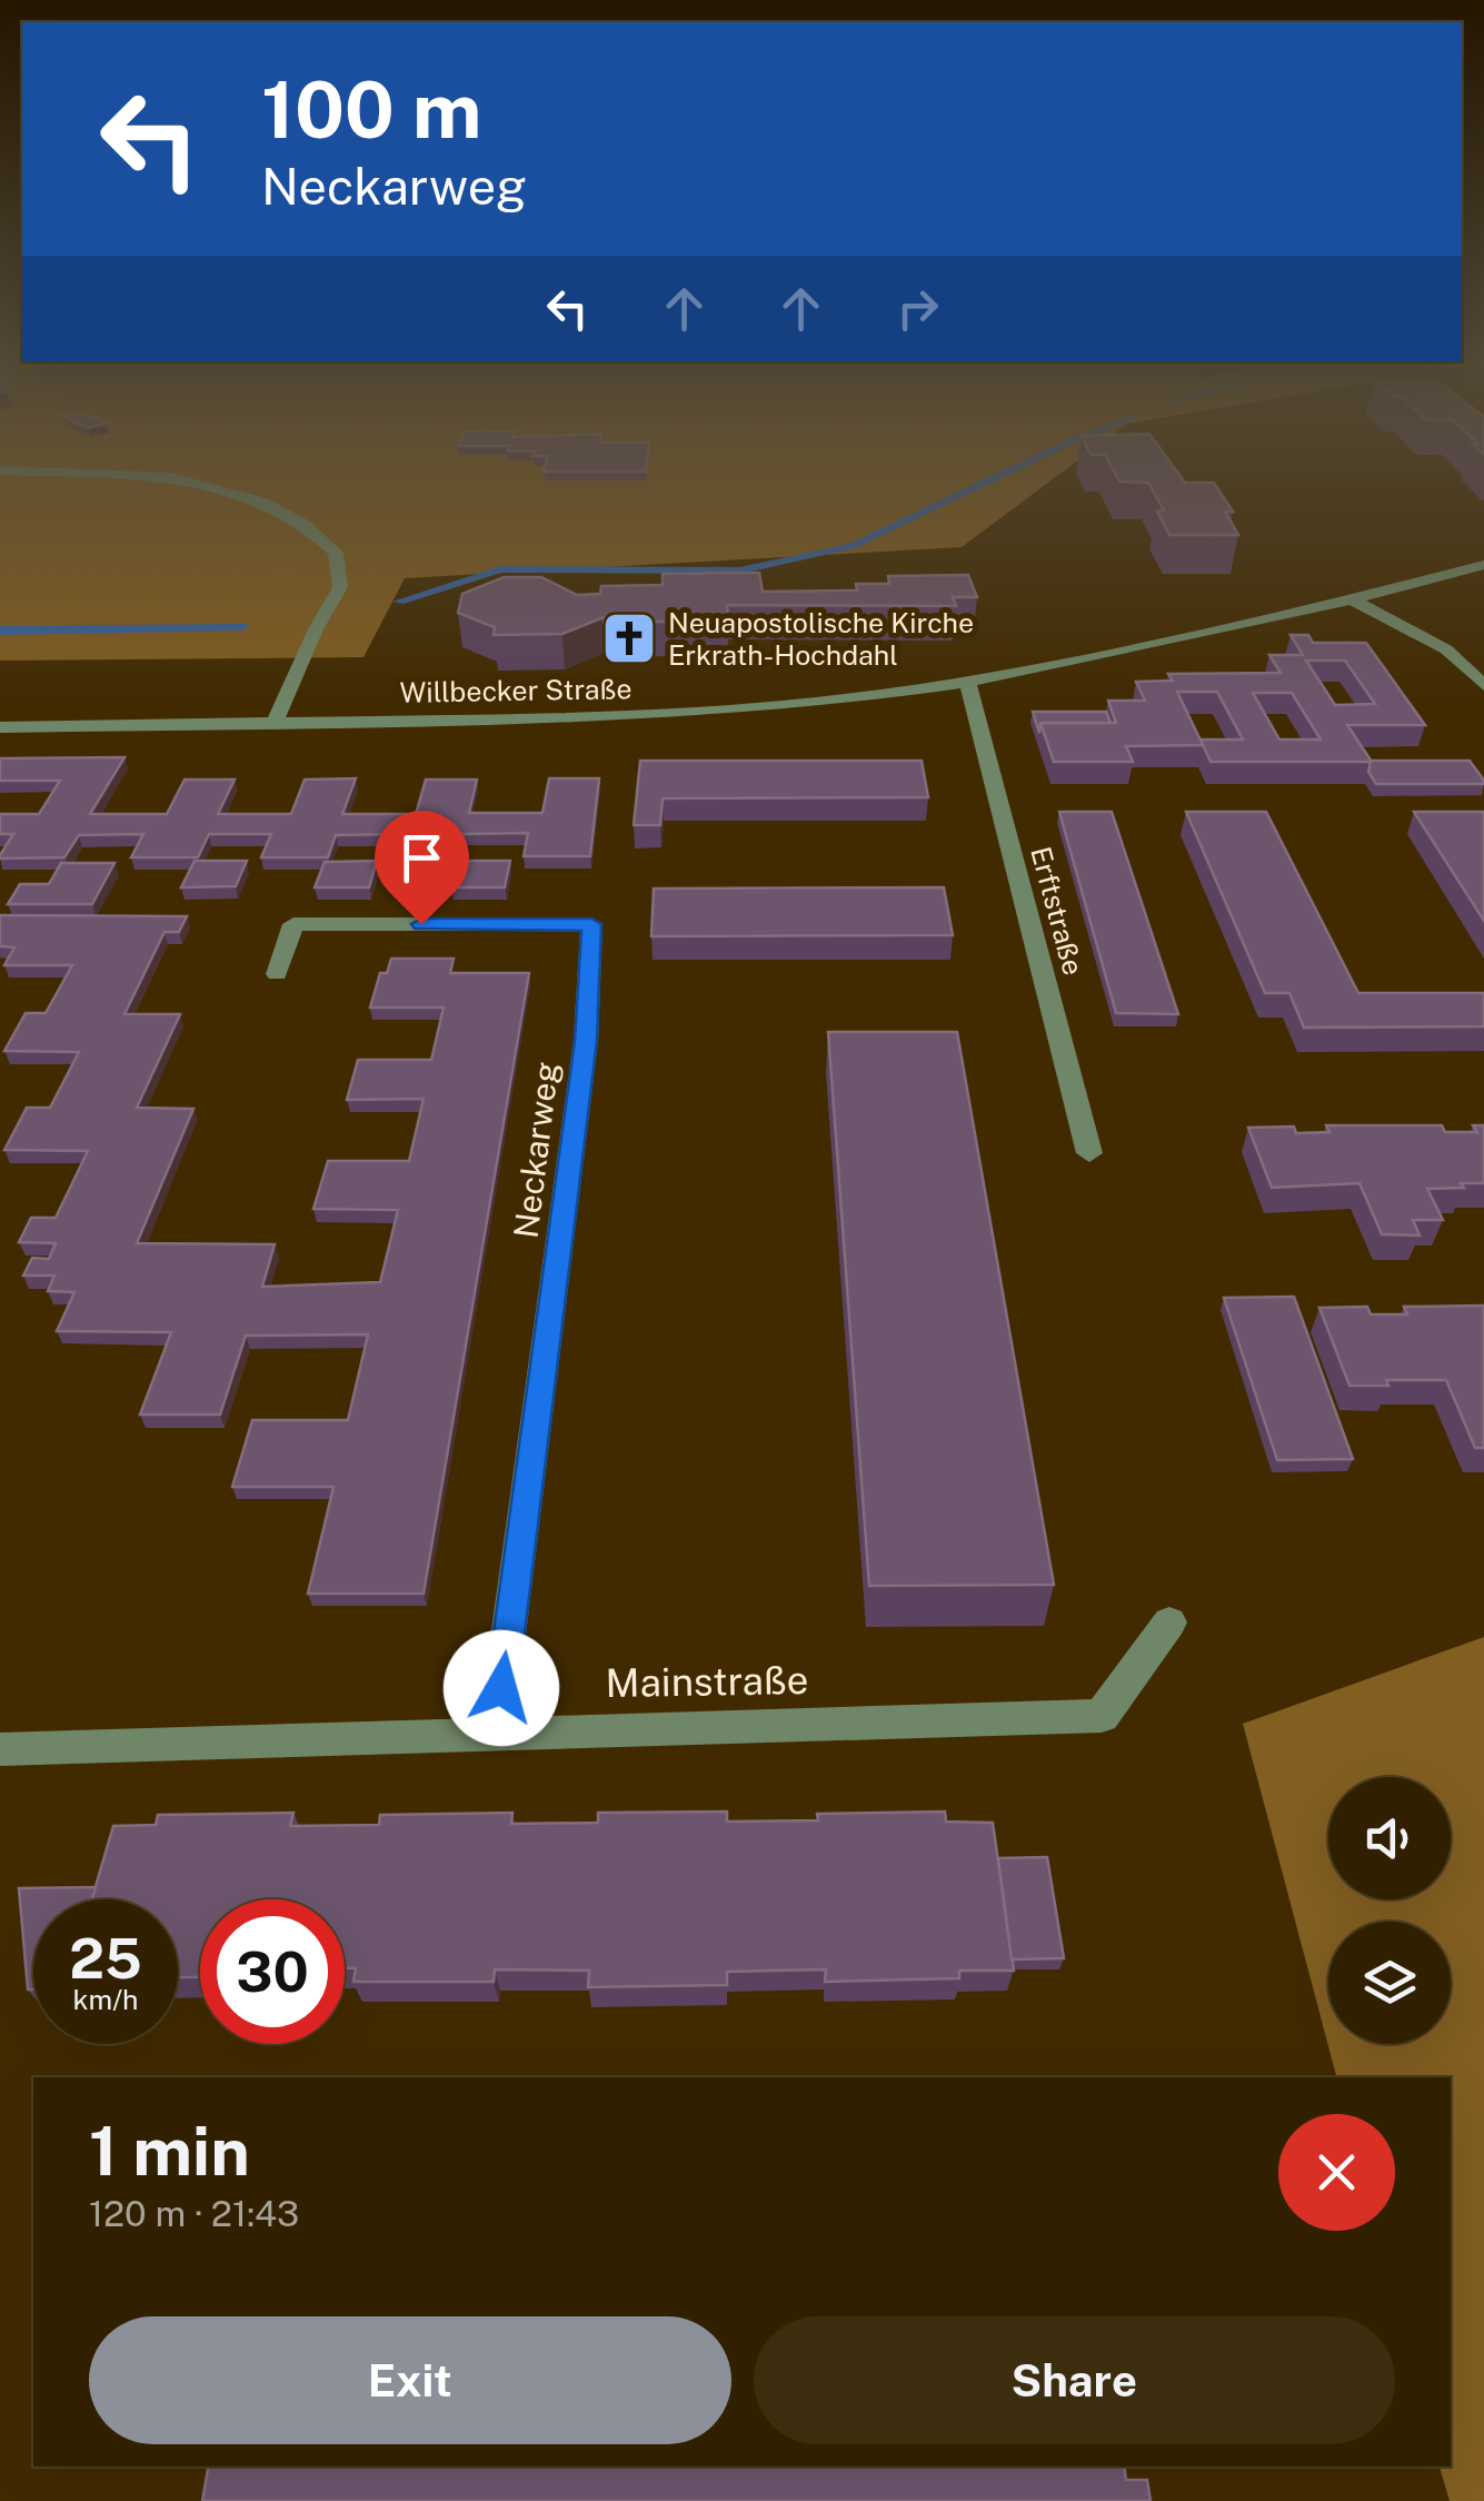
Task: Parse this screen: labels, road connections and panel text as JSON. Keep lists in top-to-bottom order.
{
  "streets": {
    "street": [
      "Willbecker Straße",
      "Erftstraße",
      "Neckarweg",
      "Mainstraße"
    ]
  },
  "crossings": [
    ["Willbecker Straße", "Erftstraße"],
    ["Neckarweg", "Mainstraße"]
  ],
  "places": {
    "church": ["Neuapostolische Kirche Erkrath-Hochdahl"]
  },
  "page": {
    "turn": ["100 m", "Neckarweg"],
    "speed": "25 km/h",
    "limit": "30",
    "heading": ["1 min", "120 m · 21:43"],
    "buttons": ["Exit", "Share"]
  }
}
